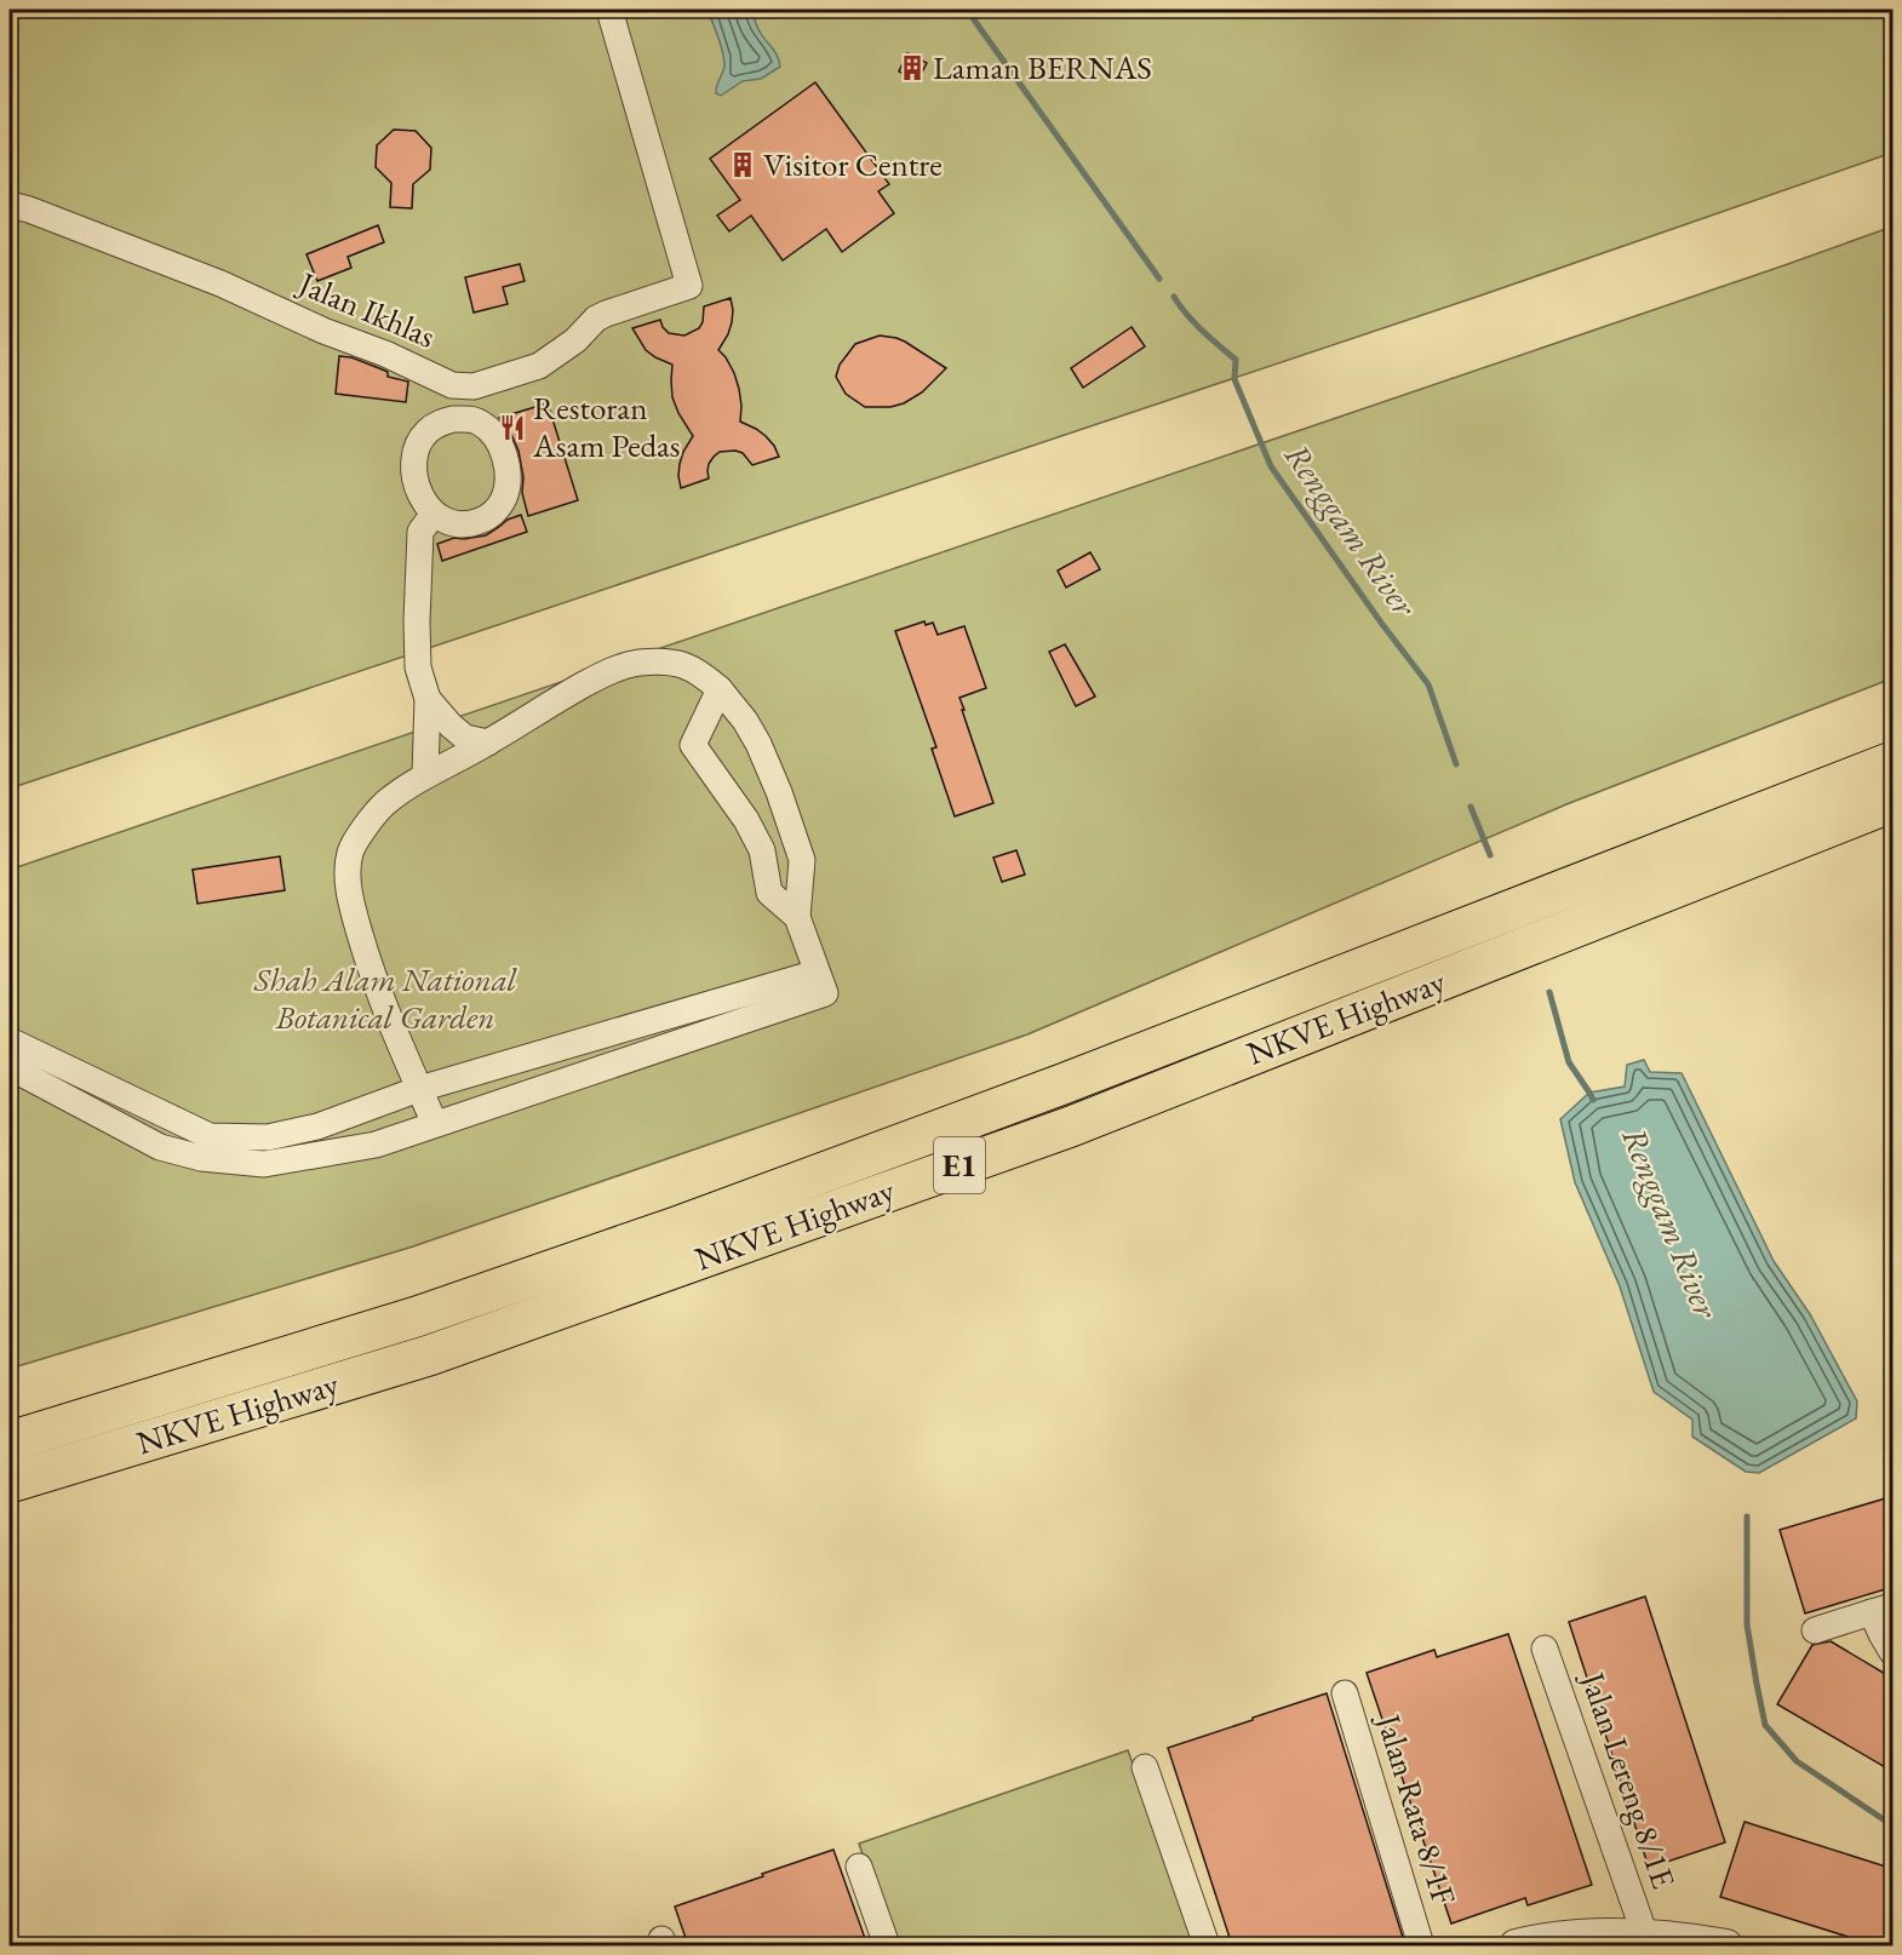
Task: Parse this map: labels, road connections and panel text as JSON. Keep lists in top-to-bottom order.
{
  "streets": {
    "highway": ["NKVE Highway", "E1"],
    "street": ["Jalan Ikhlas", "Jalan Lereng 8/1E", "Jalan Rata 8/1F"]
  },
  "water": ["Renggam River"],
  "parks": ["Shah Alam National Botanical Garden"],
  "places": {
    "building": ["Laman BERNAS", "Visitor Centre"],
    "restaurant": ["Restoran Asam Pedas"]
  }
}
